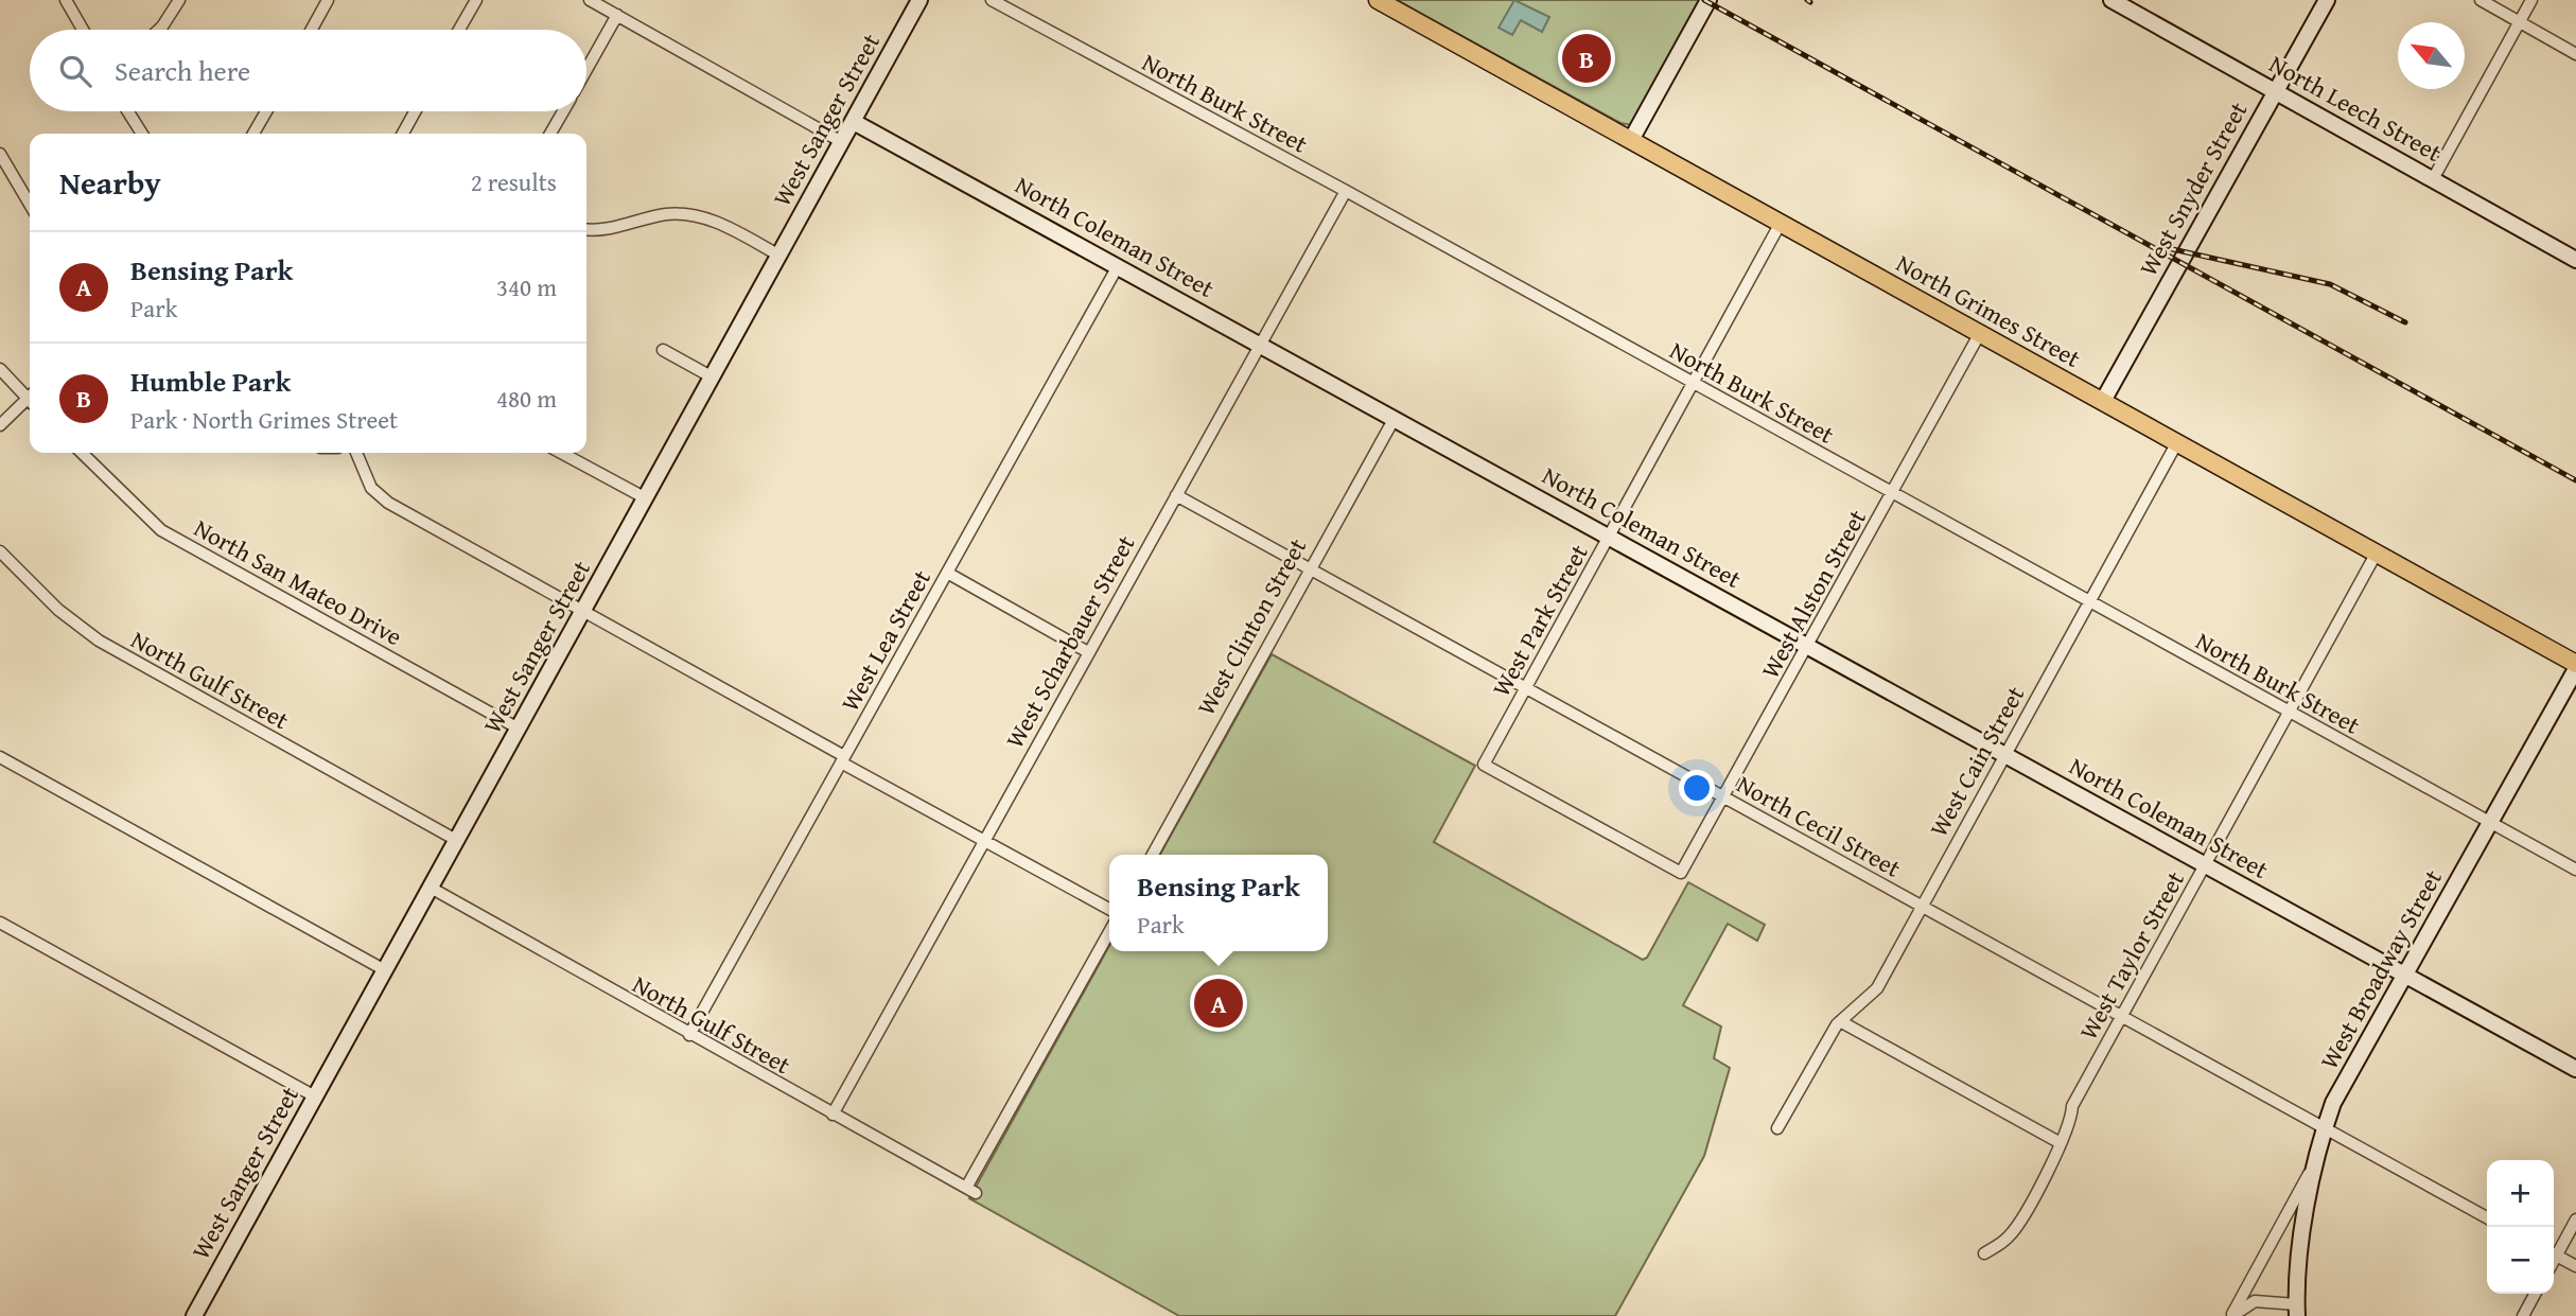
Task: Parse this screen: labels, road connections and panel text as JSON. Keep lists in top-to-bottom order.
{
  "streets": {
    "main road": ["North Grimes Street"],
    "street": [
      "North Burk Street",
      "North Leech Street",
      "West Sanger Street",
      "West Snyder Street",
      "North Coleman Street",
      "North San Mateo Drive",
      "West Alston Street",
      "West Park Street",
      "West Clinton Street",
      "West Lea Street",
      "West Scharbauer Street",
      "North Gulf Street",
      "West Cain Street",
      "North Cecil Street",
      "West Taylor Street",
      "West Broadway Street"
    ]
  },
  "crossings": [
    ["North Burk Street", "West Alston Street"],
    ["North Burk Street", "West Park Street"],
    ["North Burk Street", "West Scharbauer Street"],
    ["North Burk Street", "West Cain Street"],
    ["North Burk Street", "West Taylor Street"],
    ["North Burk Street", "West Broadway Street"],
    ["North Leech Street", "West Snyder Street"],
    ["West Sanger Street", "North Coleman Street"],
    ["West Sanger Street", "North San Mateo Drive"],
    ["West Sanger Street", "North Gulf Street"],
    ["West Snyder Street", "North Grimes Street"],
    ["North Coleman Street", "West Alston Street"],
    ["North Coleman Street", "West Park Street"],
    ["North Coleman Street", "West Clinton Street"],
    ["North Coleman Street", "West Lea Street"],
    ["North Coleman Street", "West Scharbauer Street"],
    ["North Coleman Street", "West Cain Street"],
    ["North Coleman Street", "West Taylor Street"],
    ["North Coleman Street", "West Broadway Street"],
    ["North Grimes Street", "West Alston Street"],
    ["North Grimes Street", "West Park Street"],
    ["North Grimes Street", "West Cain Street"],
    ["North Grimes Street", "West Taylor Street"],
    ["North Grimes Street", "West Broadway Street"],
    ["West Alston Street", "West Park Street"],
    ["West Alston Street", "North Cecil Street"],
    ["West Park Street", "North Cecil Street"],
    ["West Clinton Street", "North Cecil Street"],
    ["West Lea Street", "North Gulf Street"],
    ["West Scharbauer Street", "North Gulf Street"],
    ["West Scharbauer Street", "North Cecil Street"],
    ["West Cain Street", "North Cecil Street"],
    ["North Cecil Street", "West Taylor Street"],
    ["North Cecil Street", "West Broadway Street"]
  ],
  "north": "top left",
  "page": {
    "pins": ["B", "A"],
    "search": "Search here",
    "heading": ["Nearby", "2 results"],
    "list": [
      {
        "mark": "A",
        "name": "Bensing Park",
        "note": "Park",
        "value": "340 m"
      },
      {
        "mark": "B",
        "name": "Humble Park",
        "note": "Park · North Grimes Street",
        "value": "480 m"
      }
    ],
    "popup": ["Bensing Park", "Park"],
    "map_buttons": ["+", "−"]
  }
}
